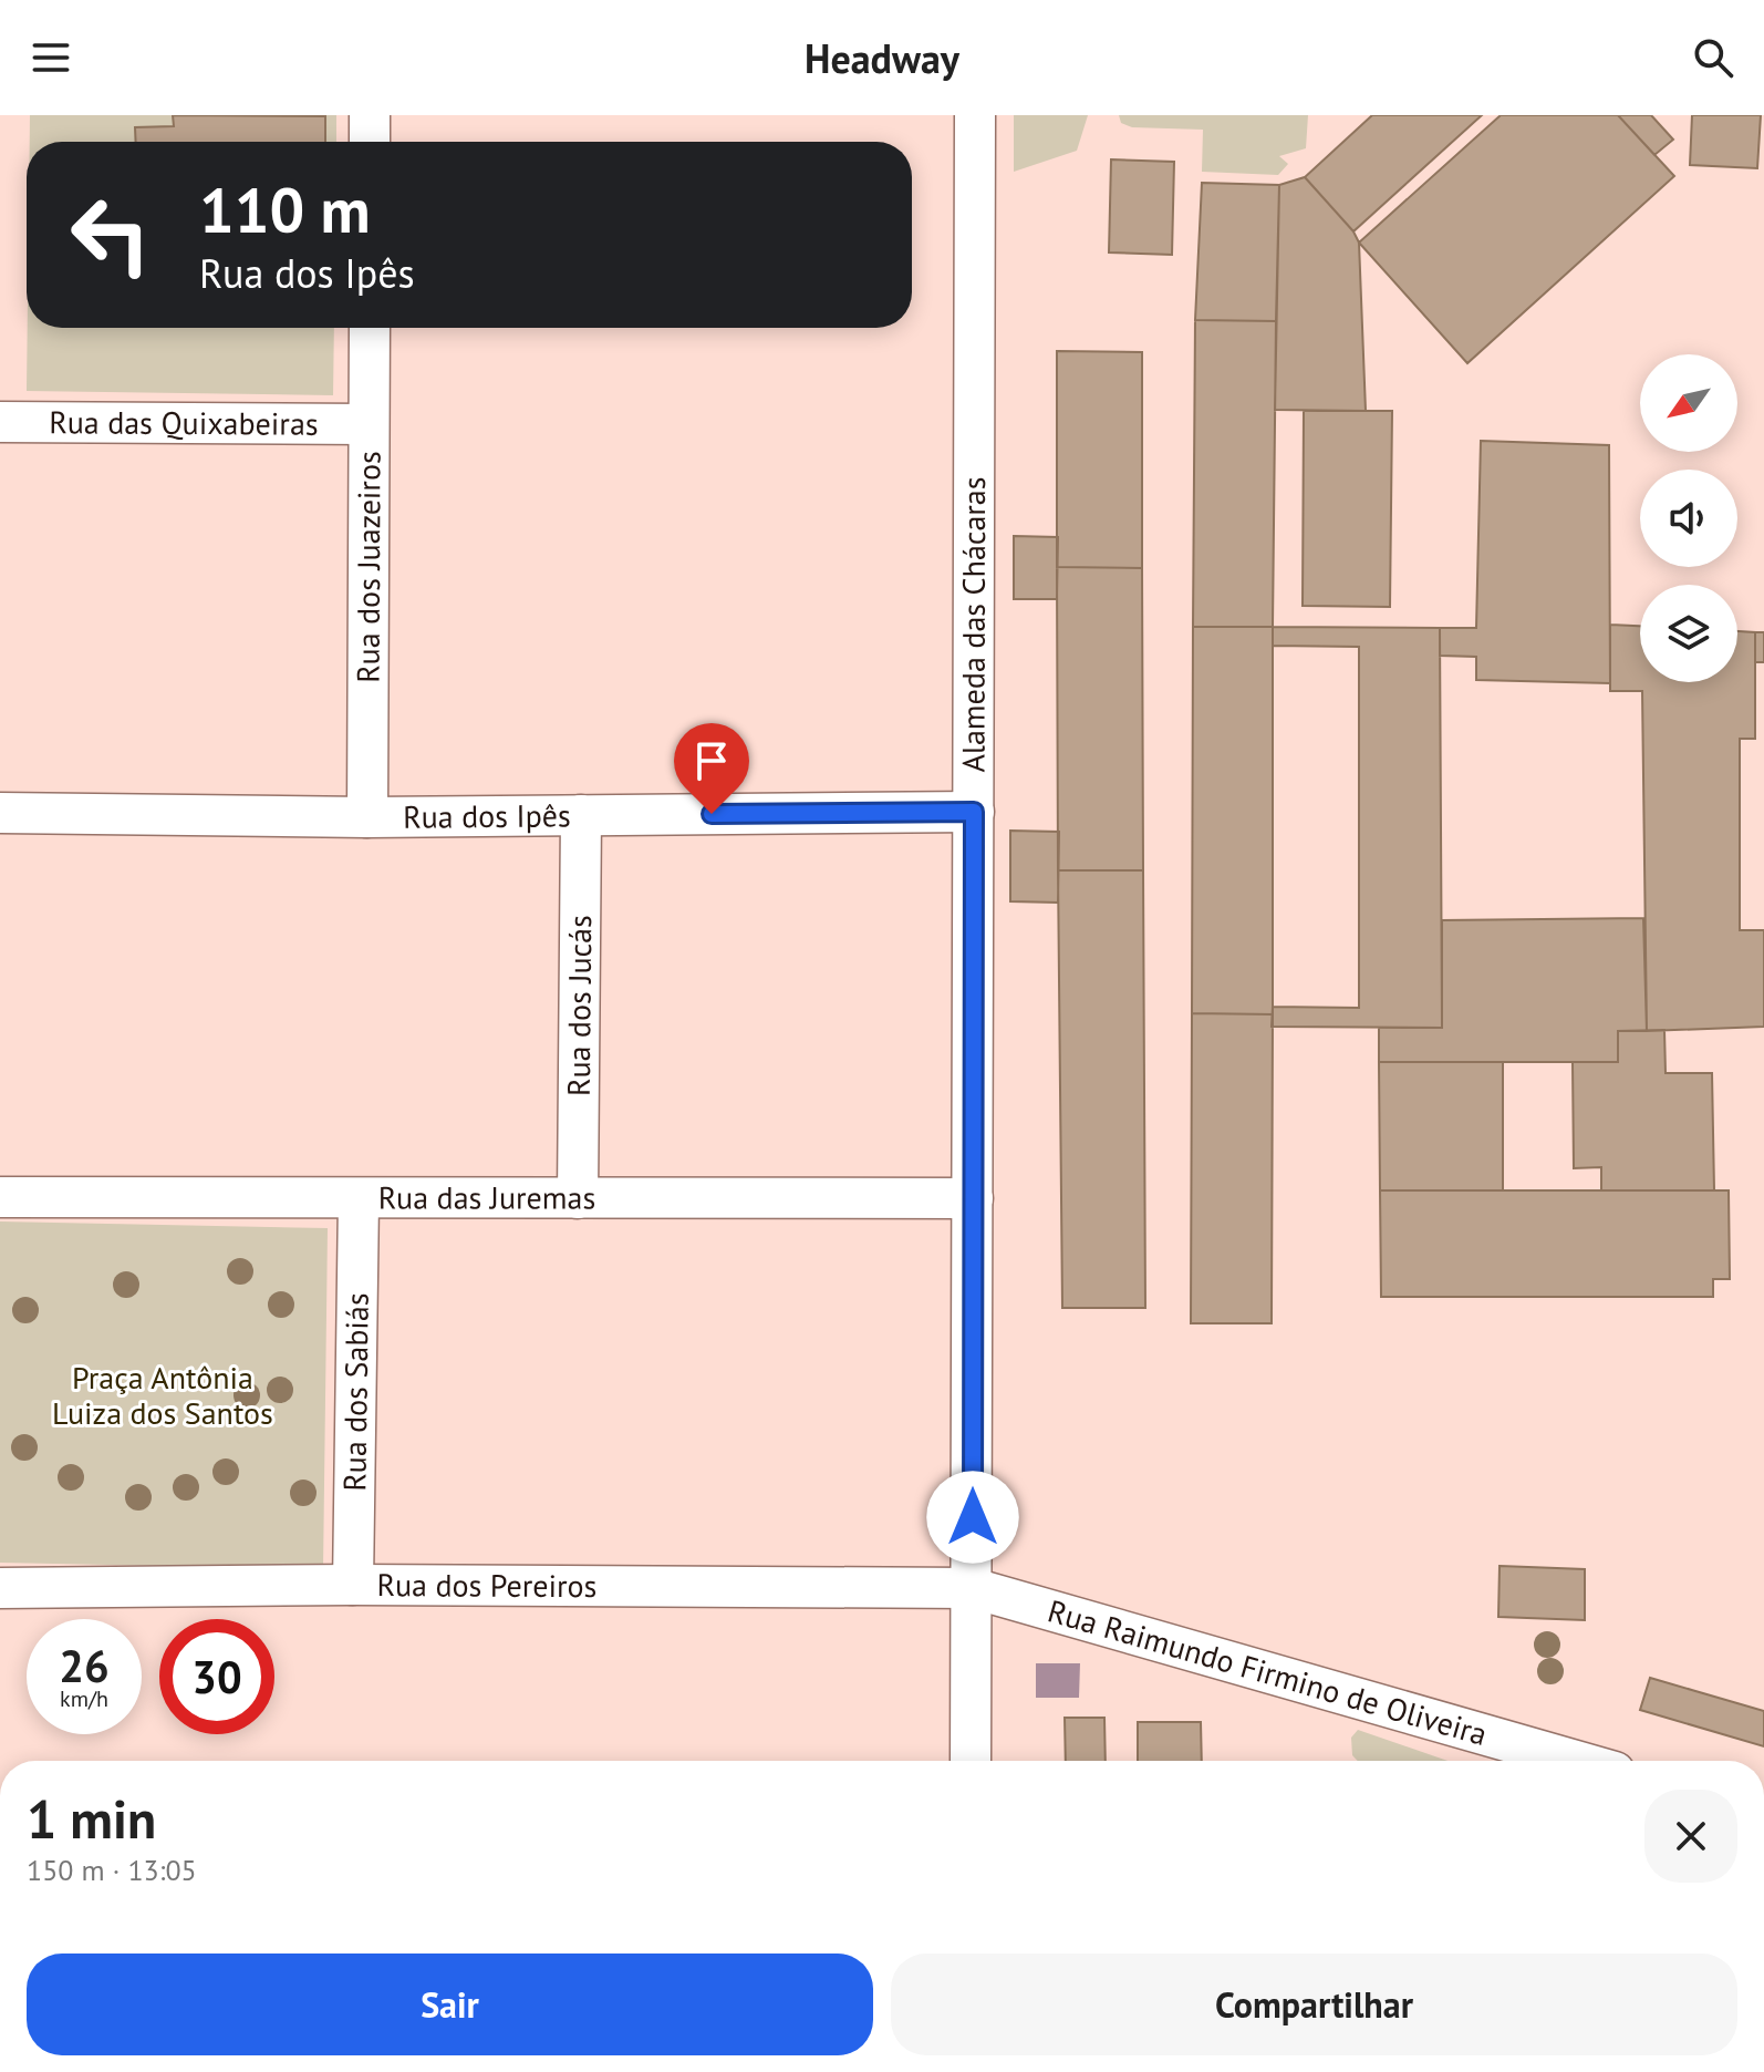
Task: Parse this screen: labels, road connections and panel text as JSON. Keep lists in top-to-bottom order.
{
  "streets": {
    "street": [
      "Rua das Quixabeiras",
      "Rua dos Juazeiros",
      "Alameda das Chácaras",
      "Rua dos Ipês",
      "Rua dos Jucás",
      "Rua das Juremas",
      "Rua dos Sabiás",
      "Rua dos Pereiros",
      "Rua Raimundo Firmino de Oliveira"
    ]
  },
  "crossings": [
    ["Rua das Quixabeiras", "Rua dos Juazeiros"],
    ["Rua dos Juazeiros", "Rua dos Ipês"],
    ["Alameda das Chácaras", "Rua dos Ipês"],
    ["Alameda das Chácaras", "Rua das Juremas"],
    ["Alameda das Chácaras", "Rua dos Pereiros"],
    ["Alameda das Chácaras", "Rua Raimundo Firmino de Oliveira"],
    ["Rua dos Ipês", "Rua dos Jucás"],
    ["Rua dos Jucás", "Rua das Juremas"],
    ["Rua das Juremas", "Rua dos Sabiás"],
    ["Rua dos Sabiás", "Rua dos Pereiros"],
    ["Rua dos Pereiros", "Rua Raimundo Firmino de Oliveira"]
  ],
  "parks": ["Praça Antônia Luiza dos Santos"],
  "north": "bottom left",
  "page": {
    "header": "Headway",
    "turn": ["110 m", "Rua dos Ipês"],
    "speed": "26 km/h",
    "limit": "30",
    "heading": ["1 min", "150 m · 13:05"],
    "buttons": ["Sair", "Compartilhar"]
  }
}
